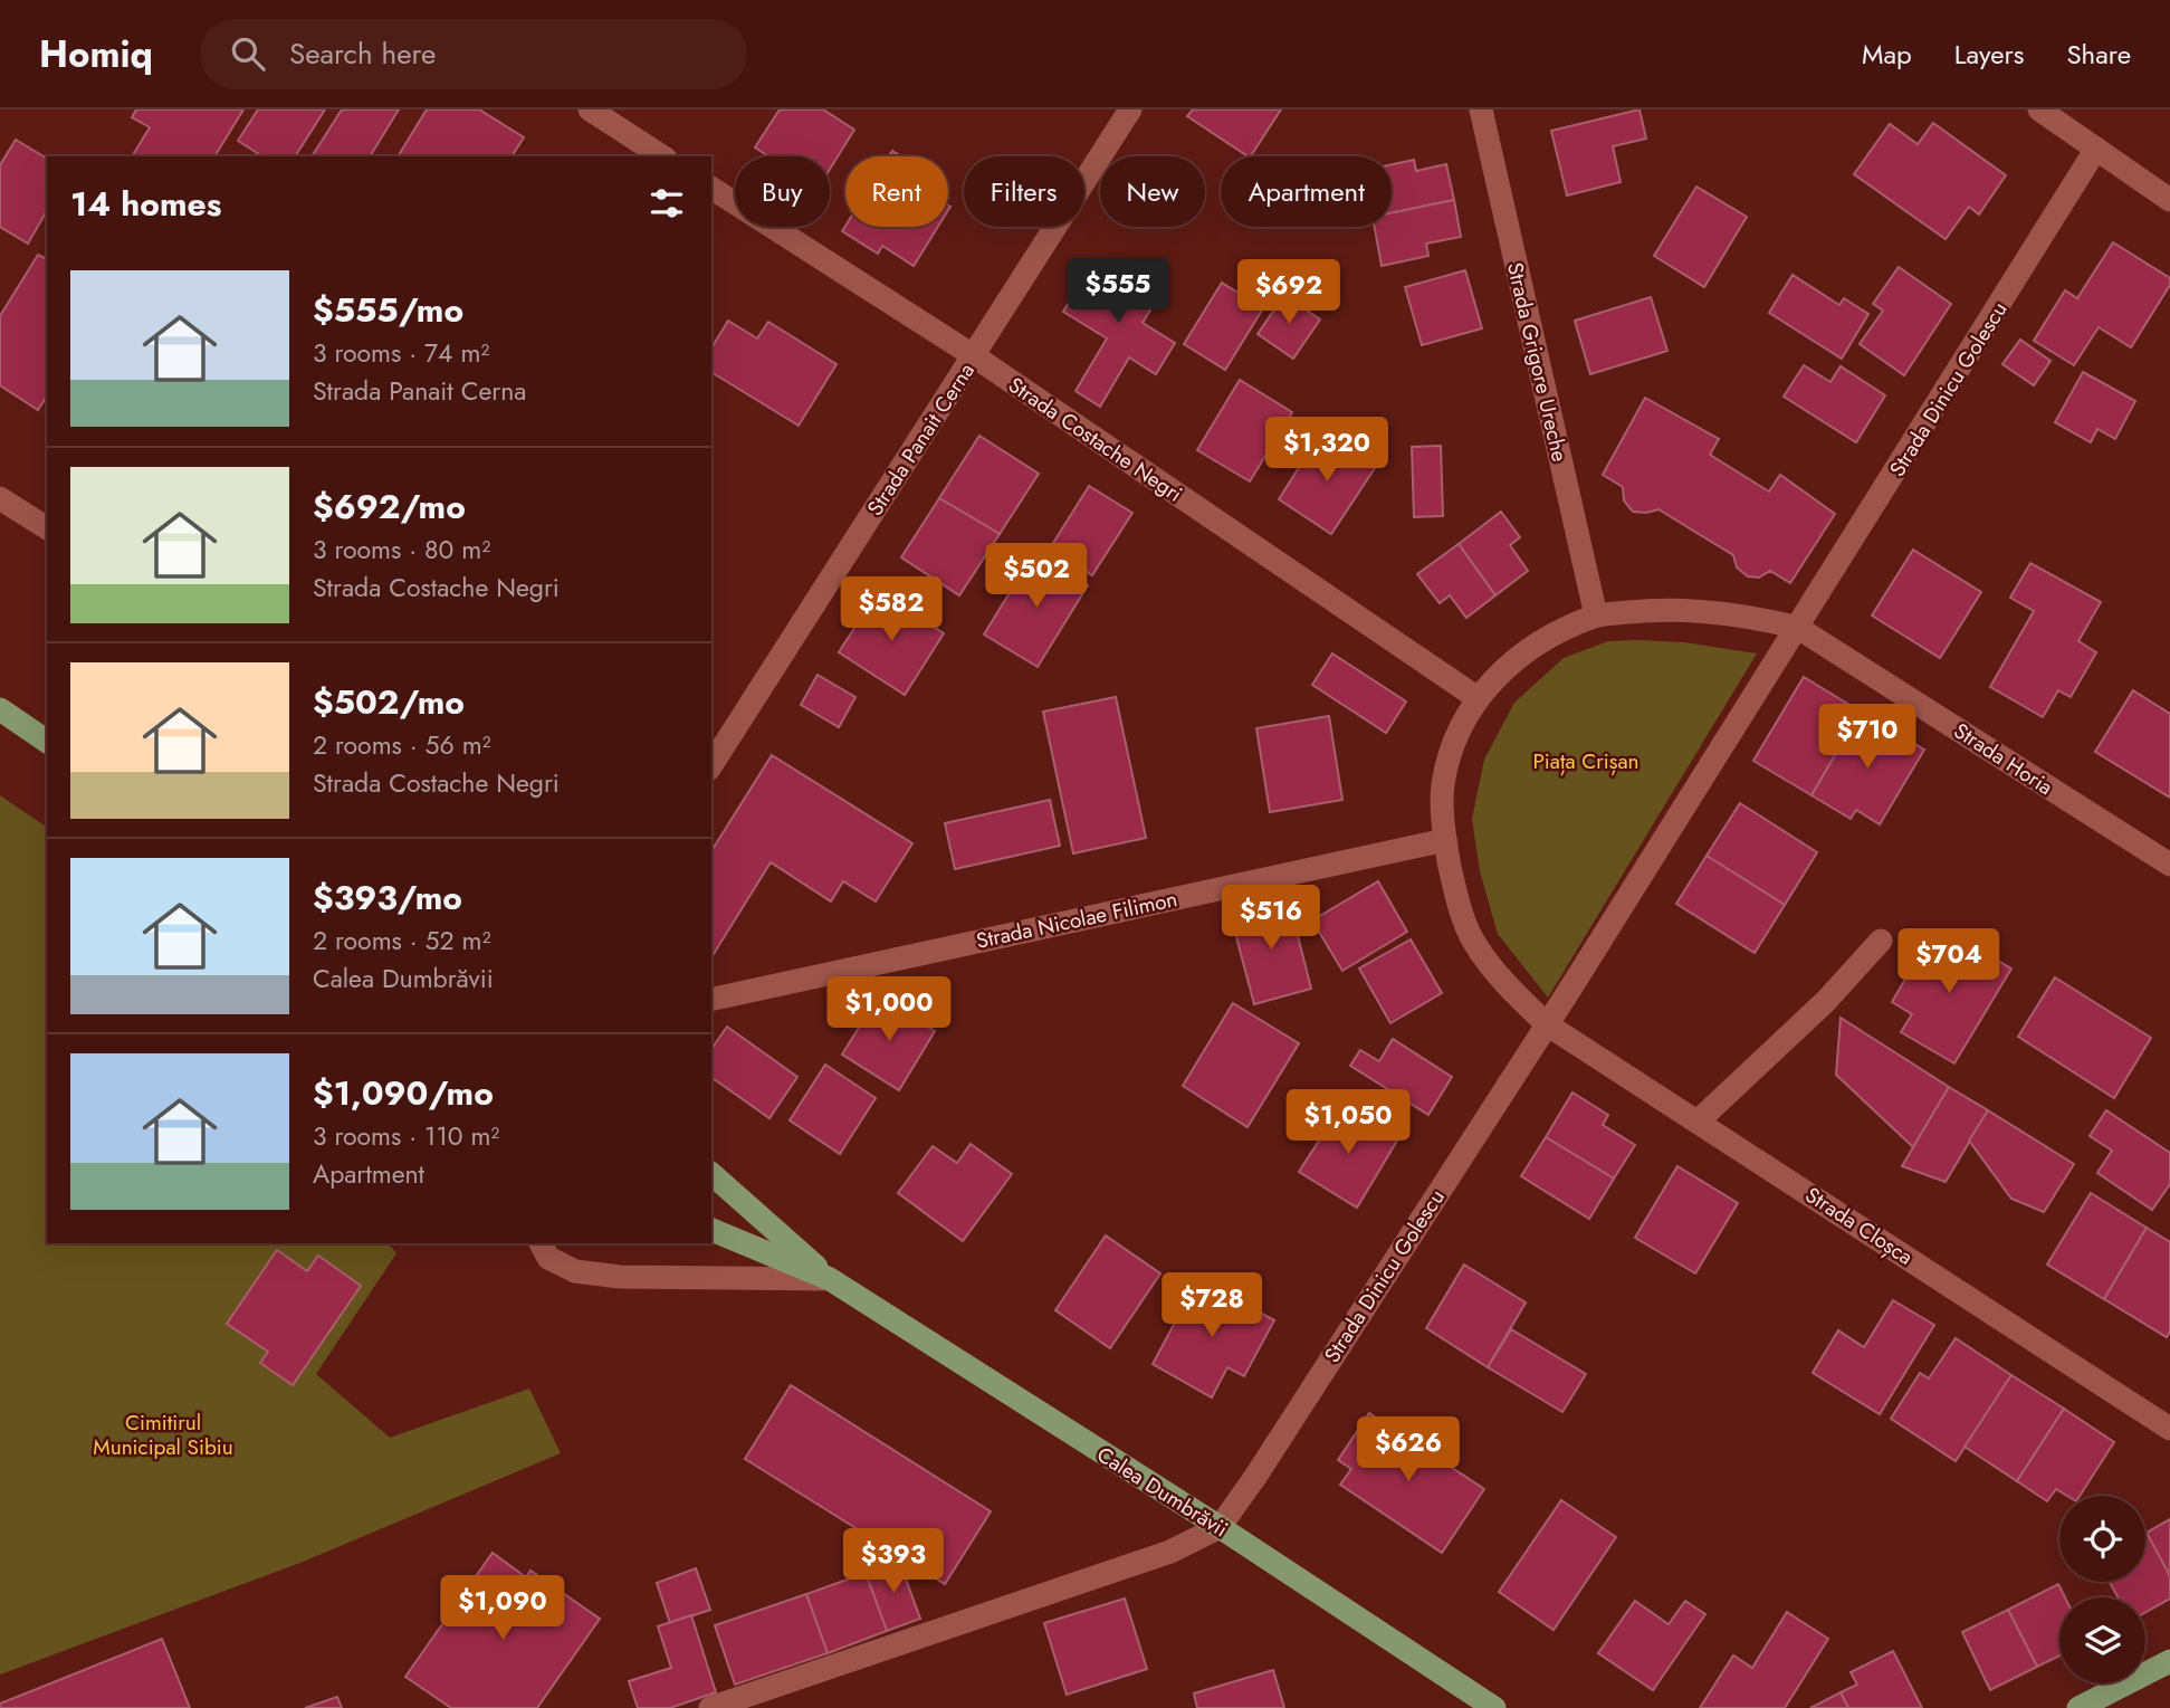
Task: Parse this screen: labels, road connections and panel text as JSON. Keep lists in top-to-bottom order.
{
  "streets": {
    "main road": ["Calea Dumbrăvii"],
    "street": [
      "Strada Grigore Ureche",
      "Strada Dinicu Golescu",
      "Strada Panait Cerna",
      "Strada Costache Negri",
      "Strada Horia",
      "Strada Nicolae Filimon",
      "Strada Cloșca"
    ]
  },
  "crossings": [
    ["Strada Dinicu Golescu", "Strada Horia"],
    ["Strada Dinicu Golescu", "Strada Cloșca"],
    ["Strada Dinicu Golescu", "Calea Dumbrăvii"],
    ["Strada Panait Cerna", "Strada Costache Negri"]
  ],
  "parks": ["Piața Crișan", "Cimitirul Municipal Sibiu"],
  "page": {
    "header": "Homiq",
    "search": "Search here",
    "nav": ["Map", "Layers", "Share"],
    "chip": [
      "Buy",
      "Rent",
      "Filters",
      "New",
      "Apartment"
    ],
    "heading": "14 homes",
    "list": [
      {
        "name": "$555/mo",
        "note": "3 rooms · 74 m² · Strada Panait Cerna"
      },
      {
        "name": "$692/mo",
        "note": "3 rooms · 80 m² · Strada Costache Negri"
      },
      {
        "name": "$502/mo",
        "note": "2 rooms · 56 m² · Strada Costache Negri"
      },
      {
        "name": "$393/mo",
        "note": "2 rooms · 52 m² · Calea Dumbrăvii"
      },
      {
        "name": "$1,090/mo",
        "note": "3 rooms · 110 m² · Apartment"
      }
    ],
    "price": [
      "$555",
      "$692",
      "$1,320",
      "$502",
      "$582",
      "$710",
      "$516",
      "$704",
      "$1,000",
      "$1,050",
      "$728",
      "$626",
      "$393",
      "$1,090"
    ]
  }
}
